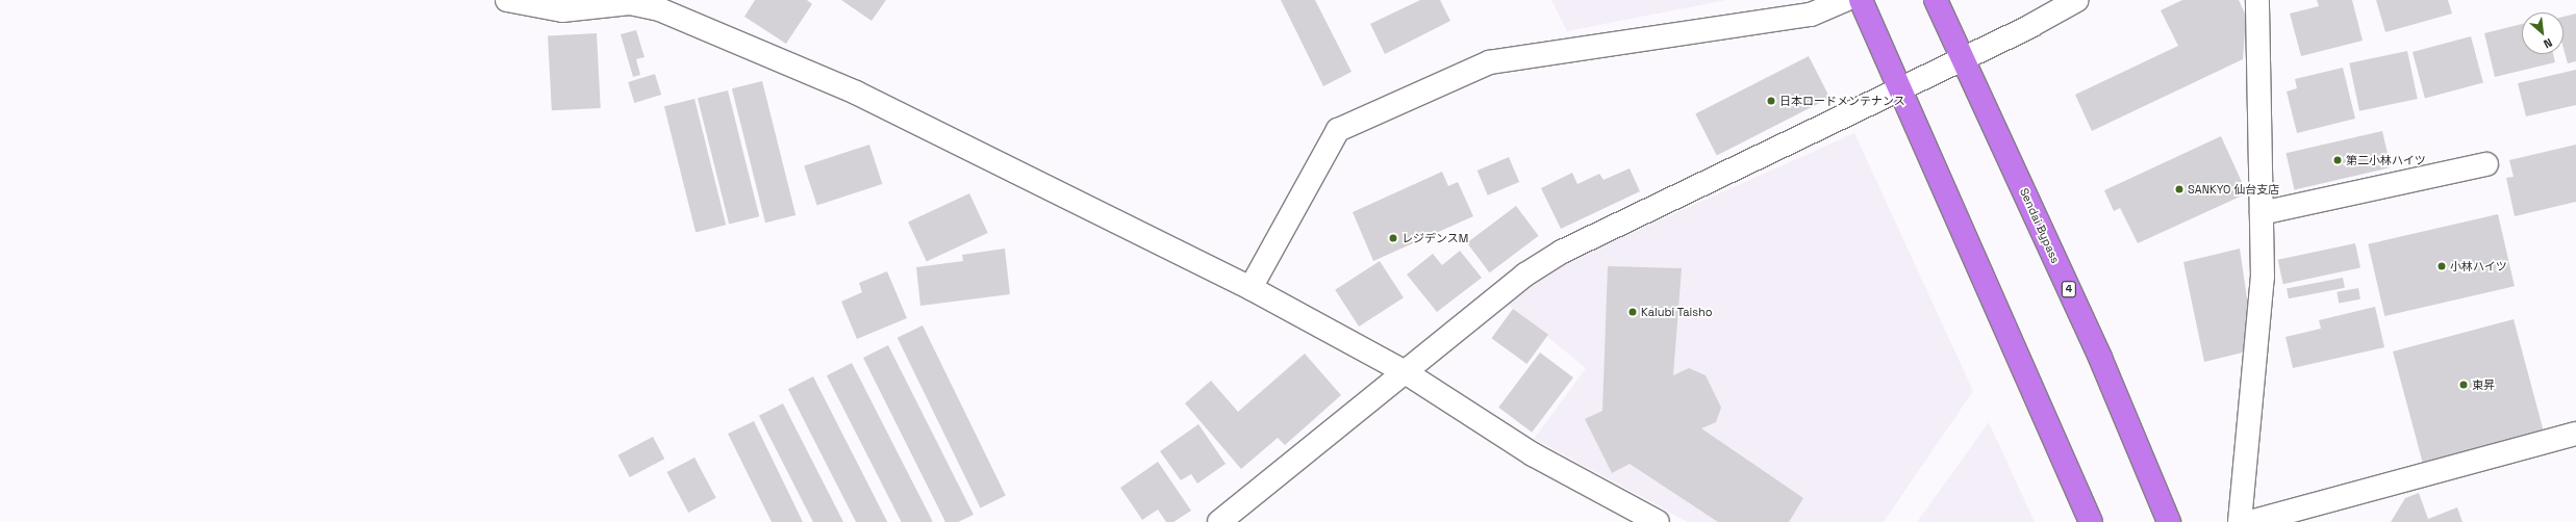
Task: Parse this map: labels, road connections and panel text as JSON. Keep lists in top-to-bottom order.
{
  "streets": {
    "highway": ["Sendai Bypass", "4"]
  },
  "places": [
    "日本ロードメンテナンス",
    "第二小林ハイツ",
    "SANKYO 仙台支店",
    "レジデンスM",
    "小林ハイツ",
    "Kalubi Taisho",
    "東昇"
  ],
  "north": "bottom right"
}
